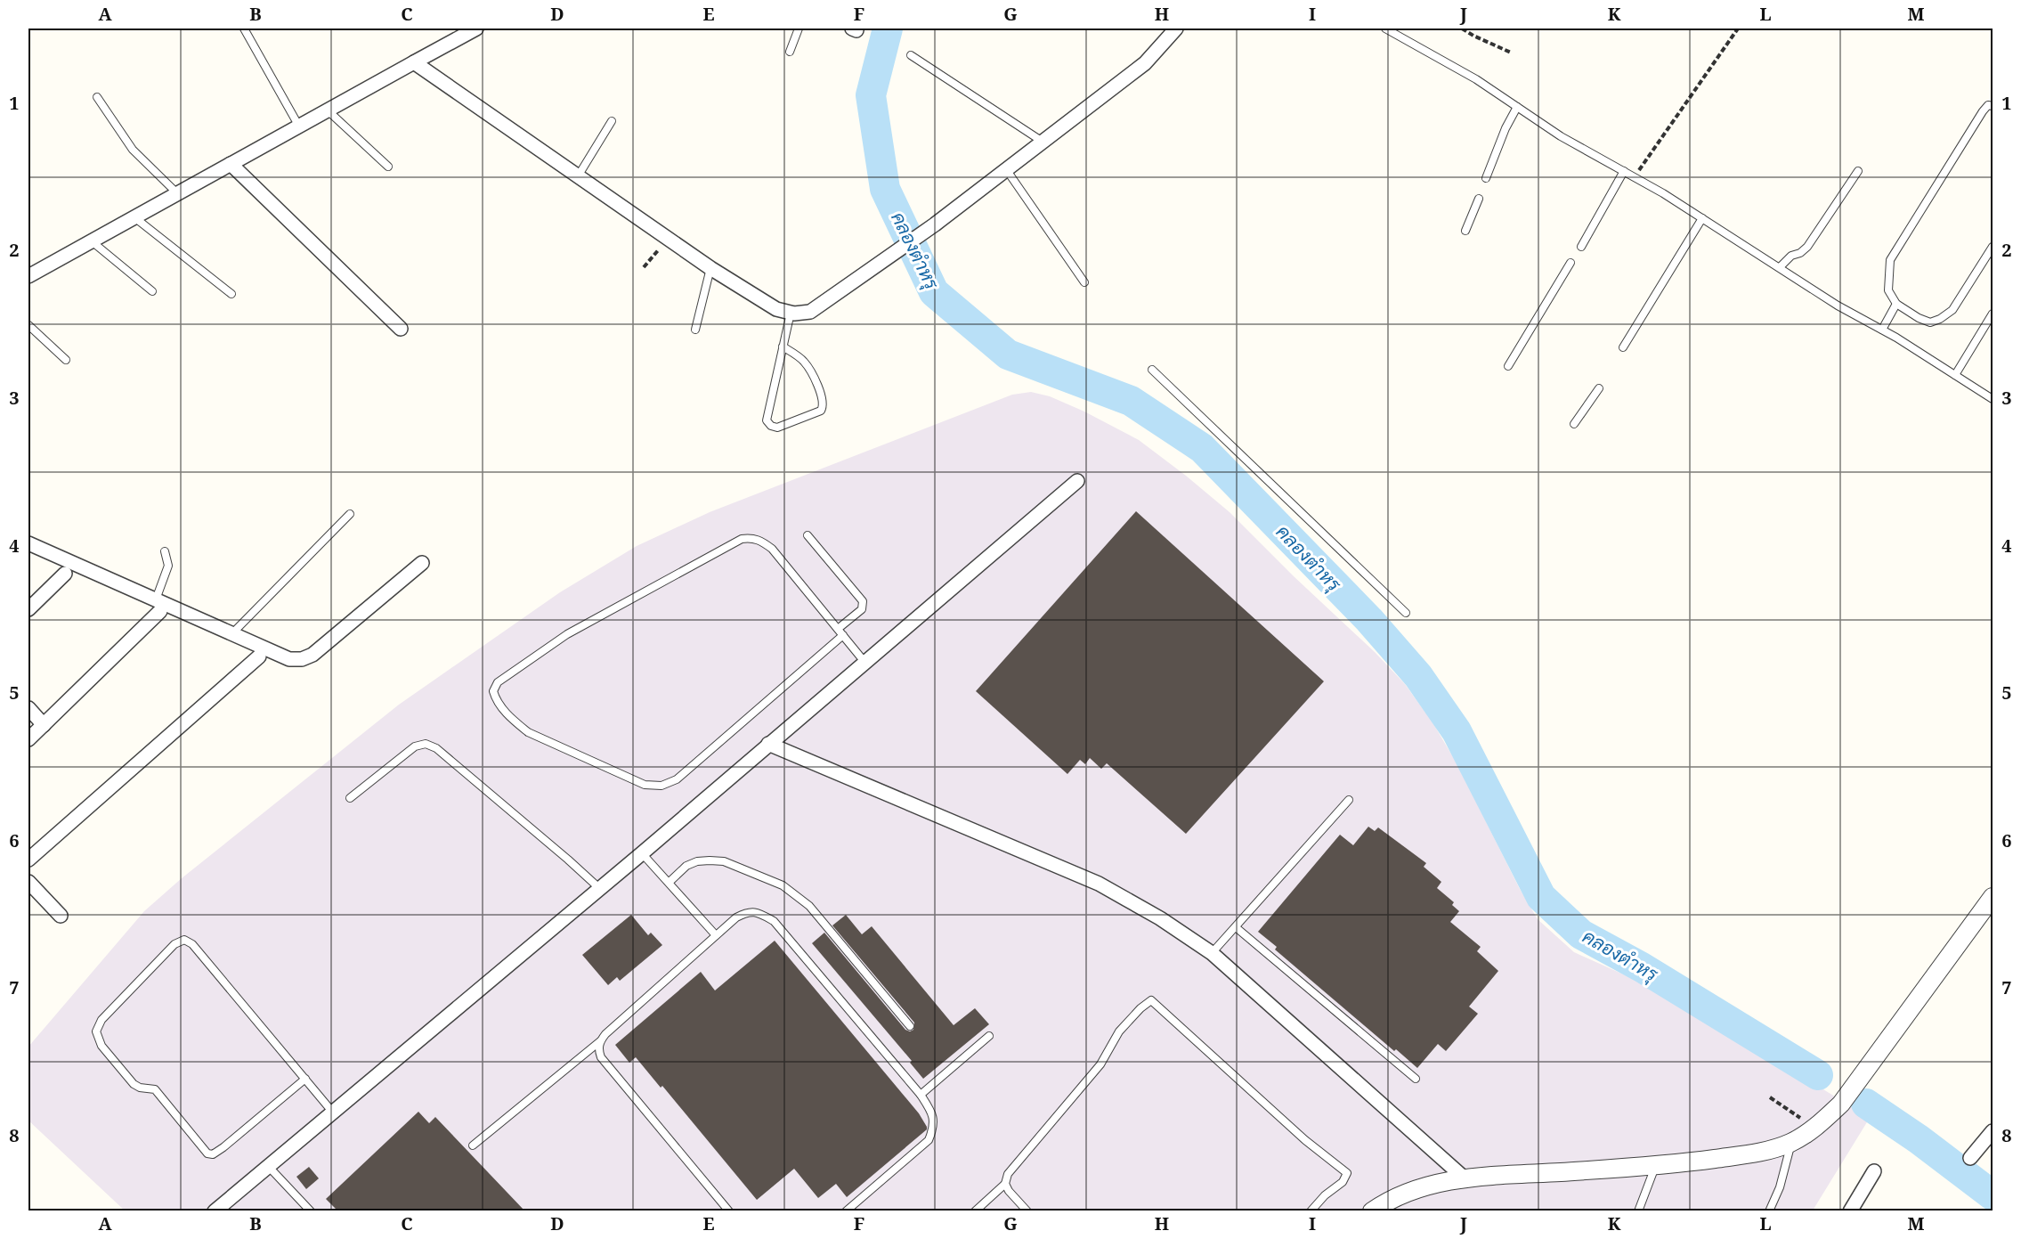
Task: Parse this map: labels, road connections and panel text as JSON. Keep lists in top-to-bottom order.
{
  "water": ["คลองตำหรุ"],
  "grid": {
    "columns": [
      "A",
      "B",
      "C",
      "D",
      "E",
      "F",
      "G",
      "H",
      "I",
      "J",
      "K",
      "L",
      "M"
    ],
    "rows": [
      "1",
      "2",
      "3",
      "4",
      "5",
      "6",
      "7",
      "8"
    ]
  }
}
